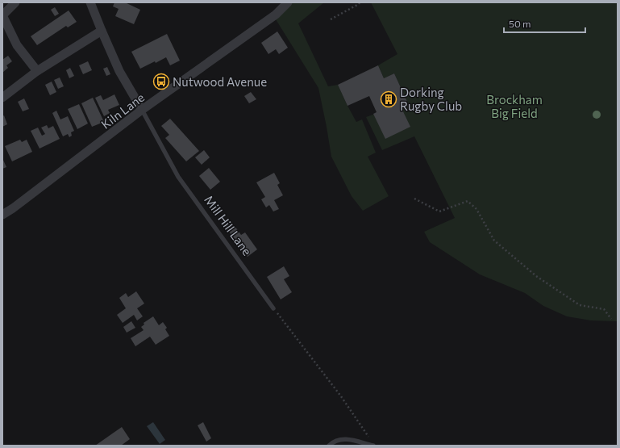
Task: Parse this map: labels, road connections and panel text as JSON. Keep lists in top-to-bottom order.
{
  "streets": {
    "street": ["Kiln Lane", "Mill Hill Lane"]
  },
  "crossings": [
    ["Kiln Lane", "Mill Hill Lane"]
  ],
  "parks": ["Brockham Big Field"],
  "places": {
    "bus stop": ["Nutwood Avenue"],
    "building": ["Dorking Rugby Club"]
  },
  "scale_bar": "50 m"
}
